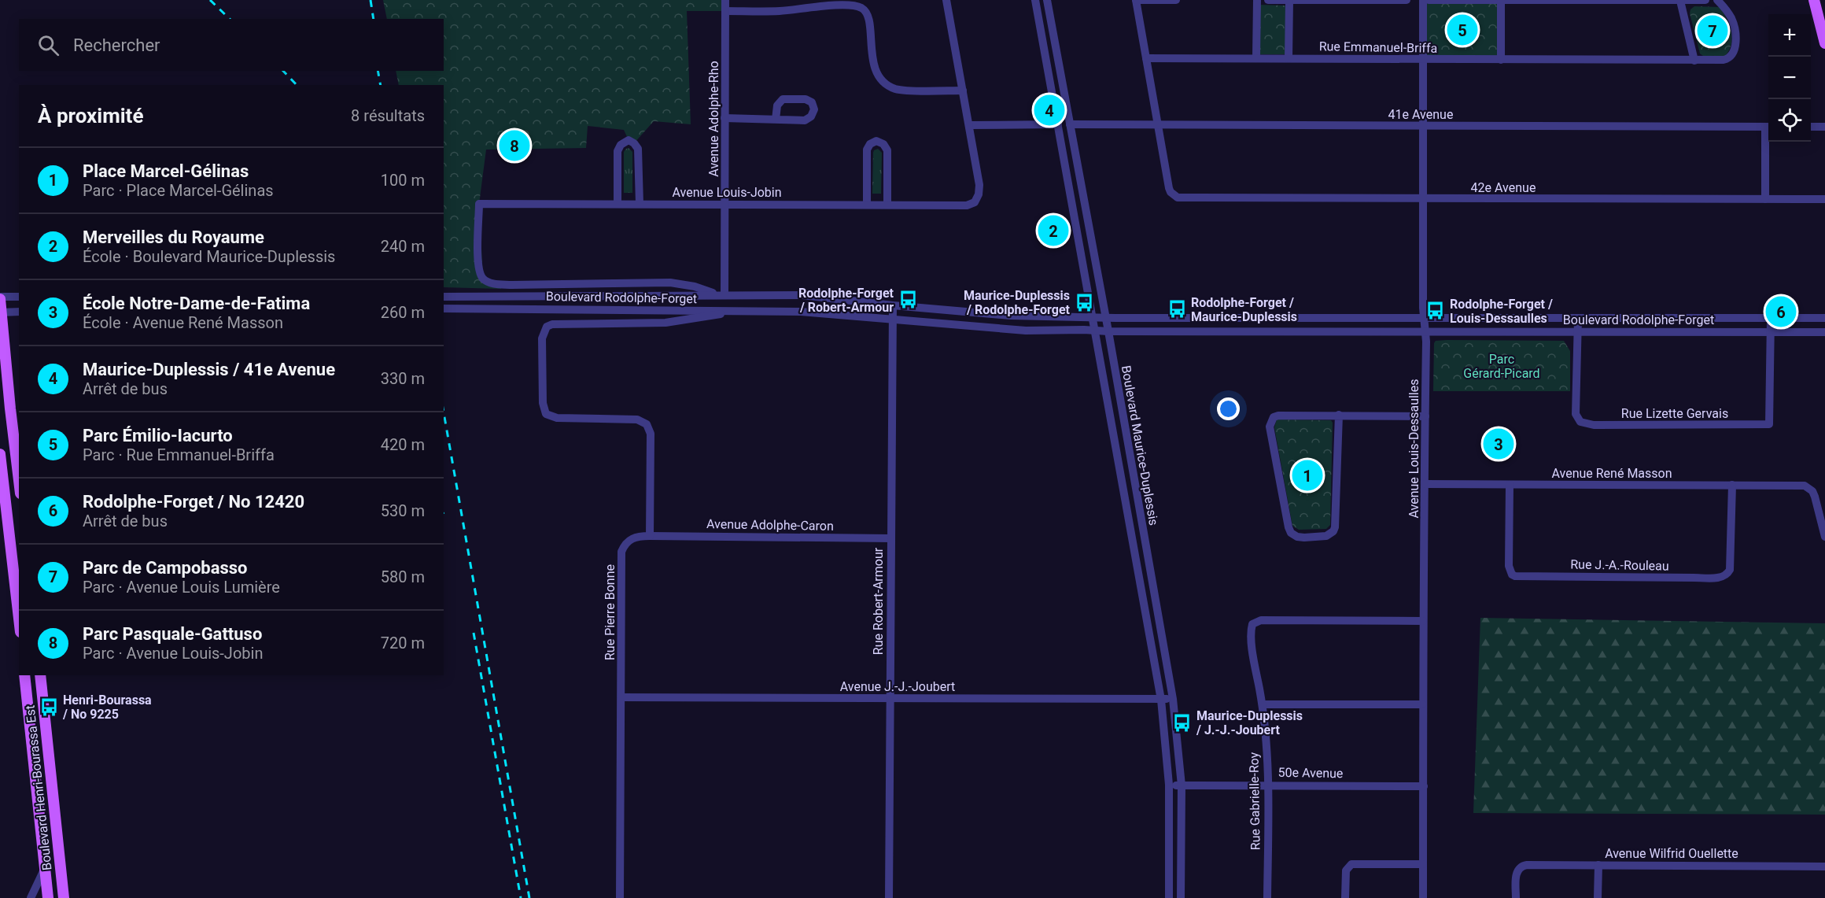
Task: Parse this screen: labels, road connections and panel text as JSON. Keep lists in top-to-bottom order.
{
  "streets": {
    "main road": ["Boulevard Henri-Bourassa Est"],
    "street": [
      "Rue Emmanuel-Briffa",
      "41e Avenue",
      "Avenue Adolphe-Rho",
      "42e Avenue",
      "Avenue Louis-Jobin",
      "Boulevard Rodolphe-Forget",
      "Rue Lizette Gervais",
      "Boulevard Maurice-Duplessis",
      "Avenue Louis-Dessaulles",
      "Avenue René Masson",
      "Avenue Adolphe-Caron",
      "Rue J.-A.-Rouleau",
      "Rue Robert-Armour",
      "Rue Pierre Bonne",
      "Avenue J.-J.-Joubert",
      "50e Avenue",
      "Rue Gabrielle-Roy",
      "Avenue Wilfrid Ouellette"
    ]
  },
  "crossings": [
    ["Rue Emmanuel-Briffa", "Avenue Louis-Dessaulles"],
    ["41e Avenue", "42e Avenue"],
    ["41e Avenue", "Boulevard Maurice-Duplessis"],
    ["41e Avenue", "Avenue Louis-Dessaulles"],
    ["Avenue Adolphe-Rho", "Avenue Louis-Jobin"],
    ["Avenue Adolphe-Rho", "Boulevard Rodolphe-Forget"],
    ["42e Avenue", "Avenue Louis-Dessaulles"],
    ["Avenue Louis-Jobin", "Boulevard Rodolphe-Forget"],
    ["Boulevard Rodolphe-Forget", "Rue Lizette Gervais"],
    ["Boulevard Rodolphe-Forget", "Boulevard Maurice-Duplessis"],
    ["Boulevard Rodolphe-Forget", "Avenue Louis-Dessaulles"],
    ["Boulevard Rodolphe-Forget", "Rue Robert-Armour"],
    ["Boulevard Maurice-Duplessis", "Avenue J.-J.-Joubert"],
    ["Boulevard Maurice-Duplessis", "50e Avenue"],
    ["Avenue Louis-Dessaulles", "Avenue René Masson"],
    ["Avenue Louis-Dessaulles", "50e Avenue"],
    ["Avenue Louis-Dessaulles", "Rue Gabrielle-Roy"],
    ["Avenue René Masson", "Rue J.-A.-Rouleau"],
    ["Avenue Adolphe-Caron", "Rue Robert-Armour"],
    ["Avenue Adolphe-Caron", "Rue Pierre Bonne"],
    ["Rue Robert-Armour", "Avenue J.-J.-Joubert"],
    ["Rue Pierre Bonne", "Avenue J.-J.-Joubert"],
    ["50e Avenue", "Rue Gabrielle-Roy"]
  ],
  "parks": ["Parc Gérard-Picard"],
  "places": {
    "bus stop": [
      "Rodolphe-Forget / Robert-Armour",
      "Maurice-Duplessis / Rodolphe-Forget",
      "Rodolphe-Forget / Maurice-Duplessis",
      "Rodolphe-Forget / Louis-Dessaulles",
      "Henri-Bourassa / No 9225",
      "Maurice-Duplessis / J.-J.-Joubert"
    ]
  },
  "page": {
    "pins": [
      "5",
      "7",
      "4",
      "8",
      "2",
      "6",
      "3",
      "1"
    ],
    "map_buttons": ["+", "−"],
    "search": "Rechercher",
    "heading": ["À proximité", "8 résultats"],
    "list": [
      {
        "mark": "1",
        "name": "Place Marcel-Gélinas",
        "note": "Parc · Place Marcel-Gélinas",
        "value": "100 m"
      },
      {
        "mark": "2",
        "name": "Merveilles du Royaume",
        "note": "École · Boulevard Maurice-Duplessis",
        "value": "240 m"
      },
      {
        "mark": "3",
        "name": "École Notre-Dame-de-Fatima",
        "note": "École · Avenue René Masson",
        "value": "260 m"
      },
      {
        "mark": "4",
        "name": "Maurice-Duplessis / 41e Avenue",
        "note": "Arrêt de bus",
        "value": "330 m"
      },
      {
        "mark": "5",
        "name": "Parc Émilio-Iacurto",
        "note": "Parc · Rue Emmanuel-Briffa",
        "value": "420 m"
      },
      {
        "mark": "6",
        "name": "Rodolphe-Forget / No 12420",
        "note": "Arrêt de bus",
        "value": "530 m"
      },
      {
        "mark": "7",
        "name": "Parc de Campobasso",
        "note": "Parc · Avenue Louis Lumière",
        "value": "580 m"
      },
      {
        "mark": "8",
        "name": "Parc Pasquale-Gattuso",
        "note": "Parc · Avenue Louis-Jobin",
        "value": "720 m"
      }
    ]
  }
}
